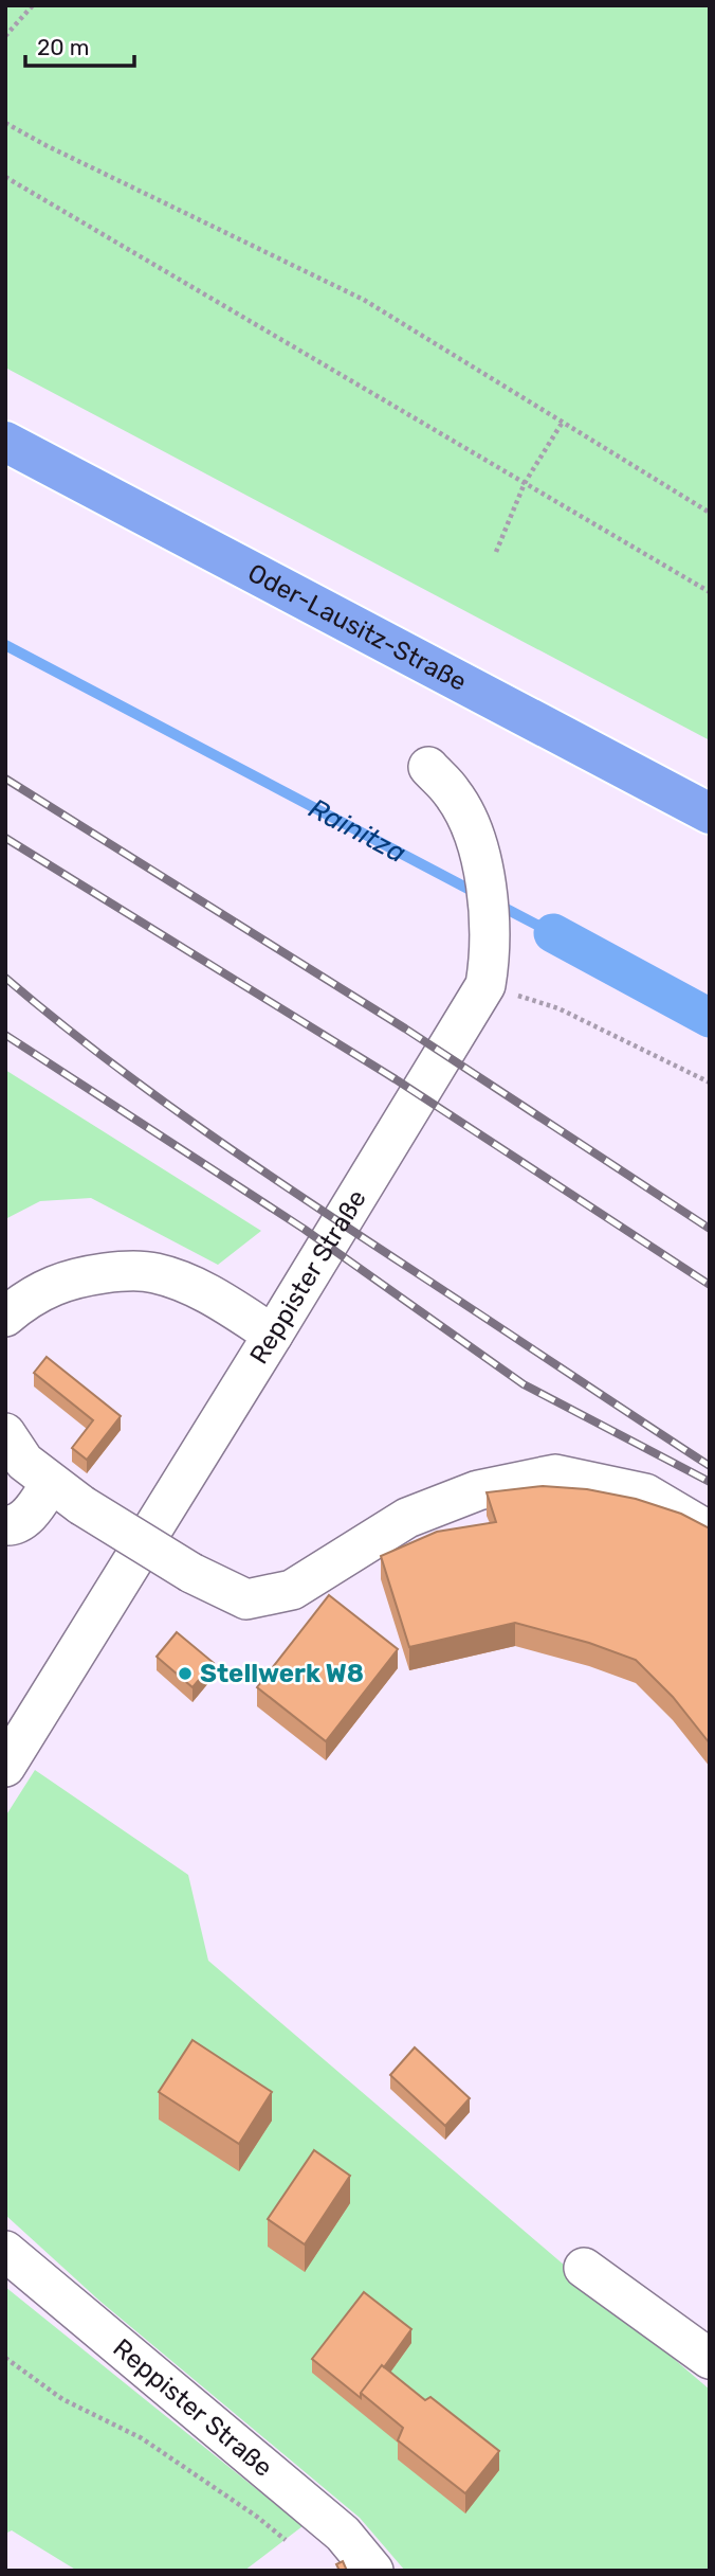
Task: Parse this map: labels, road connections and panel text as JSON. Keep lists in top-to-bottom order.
{
  "streets": {
    "highway": ["Oder-Lausitz-Straße"],
    "street": ["Reppister Straße"]
  },
  "water": ["Rainitza"],
  "places": ["Stellwerk W8"],
  "scale_bar": "20 m"
}
